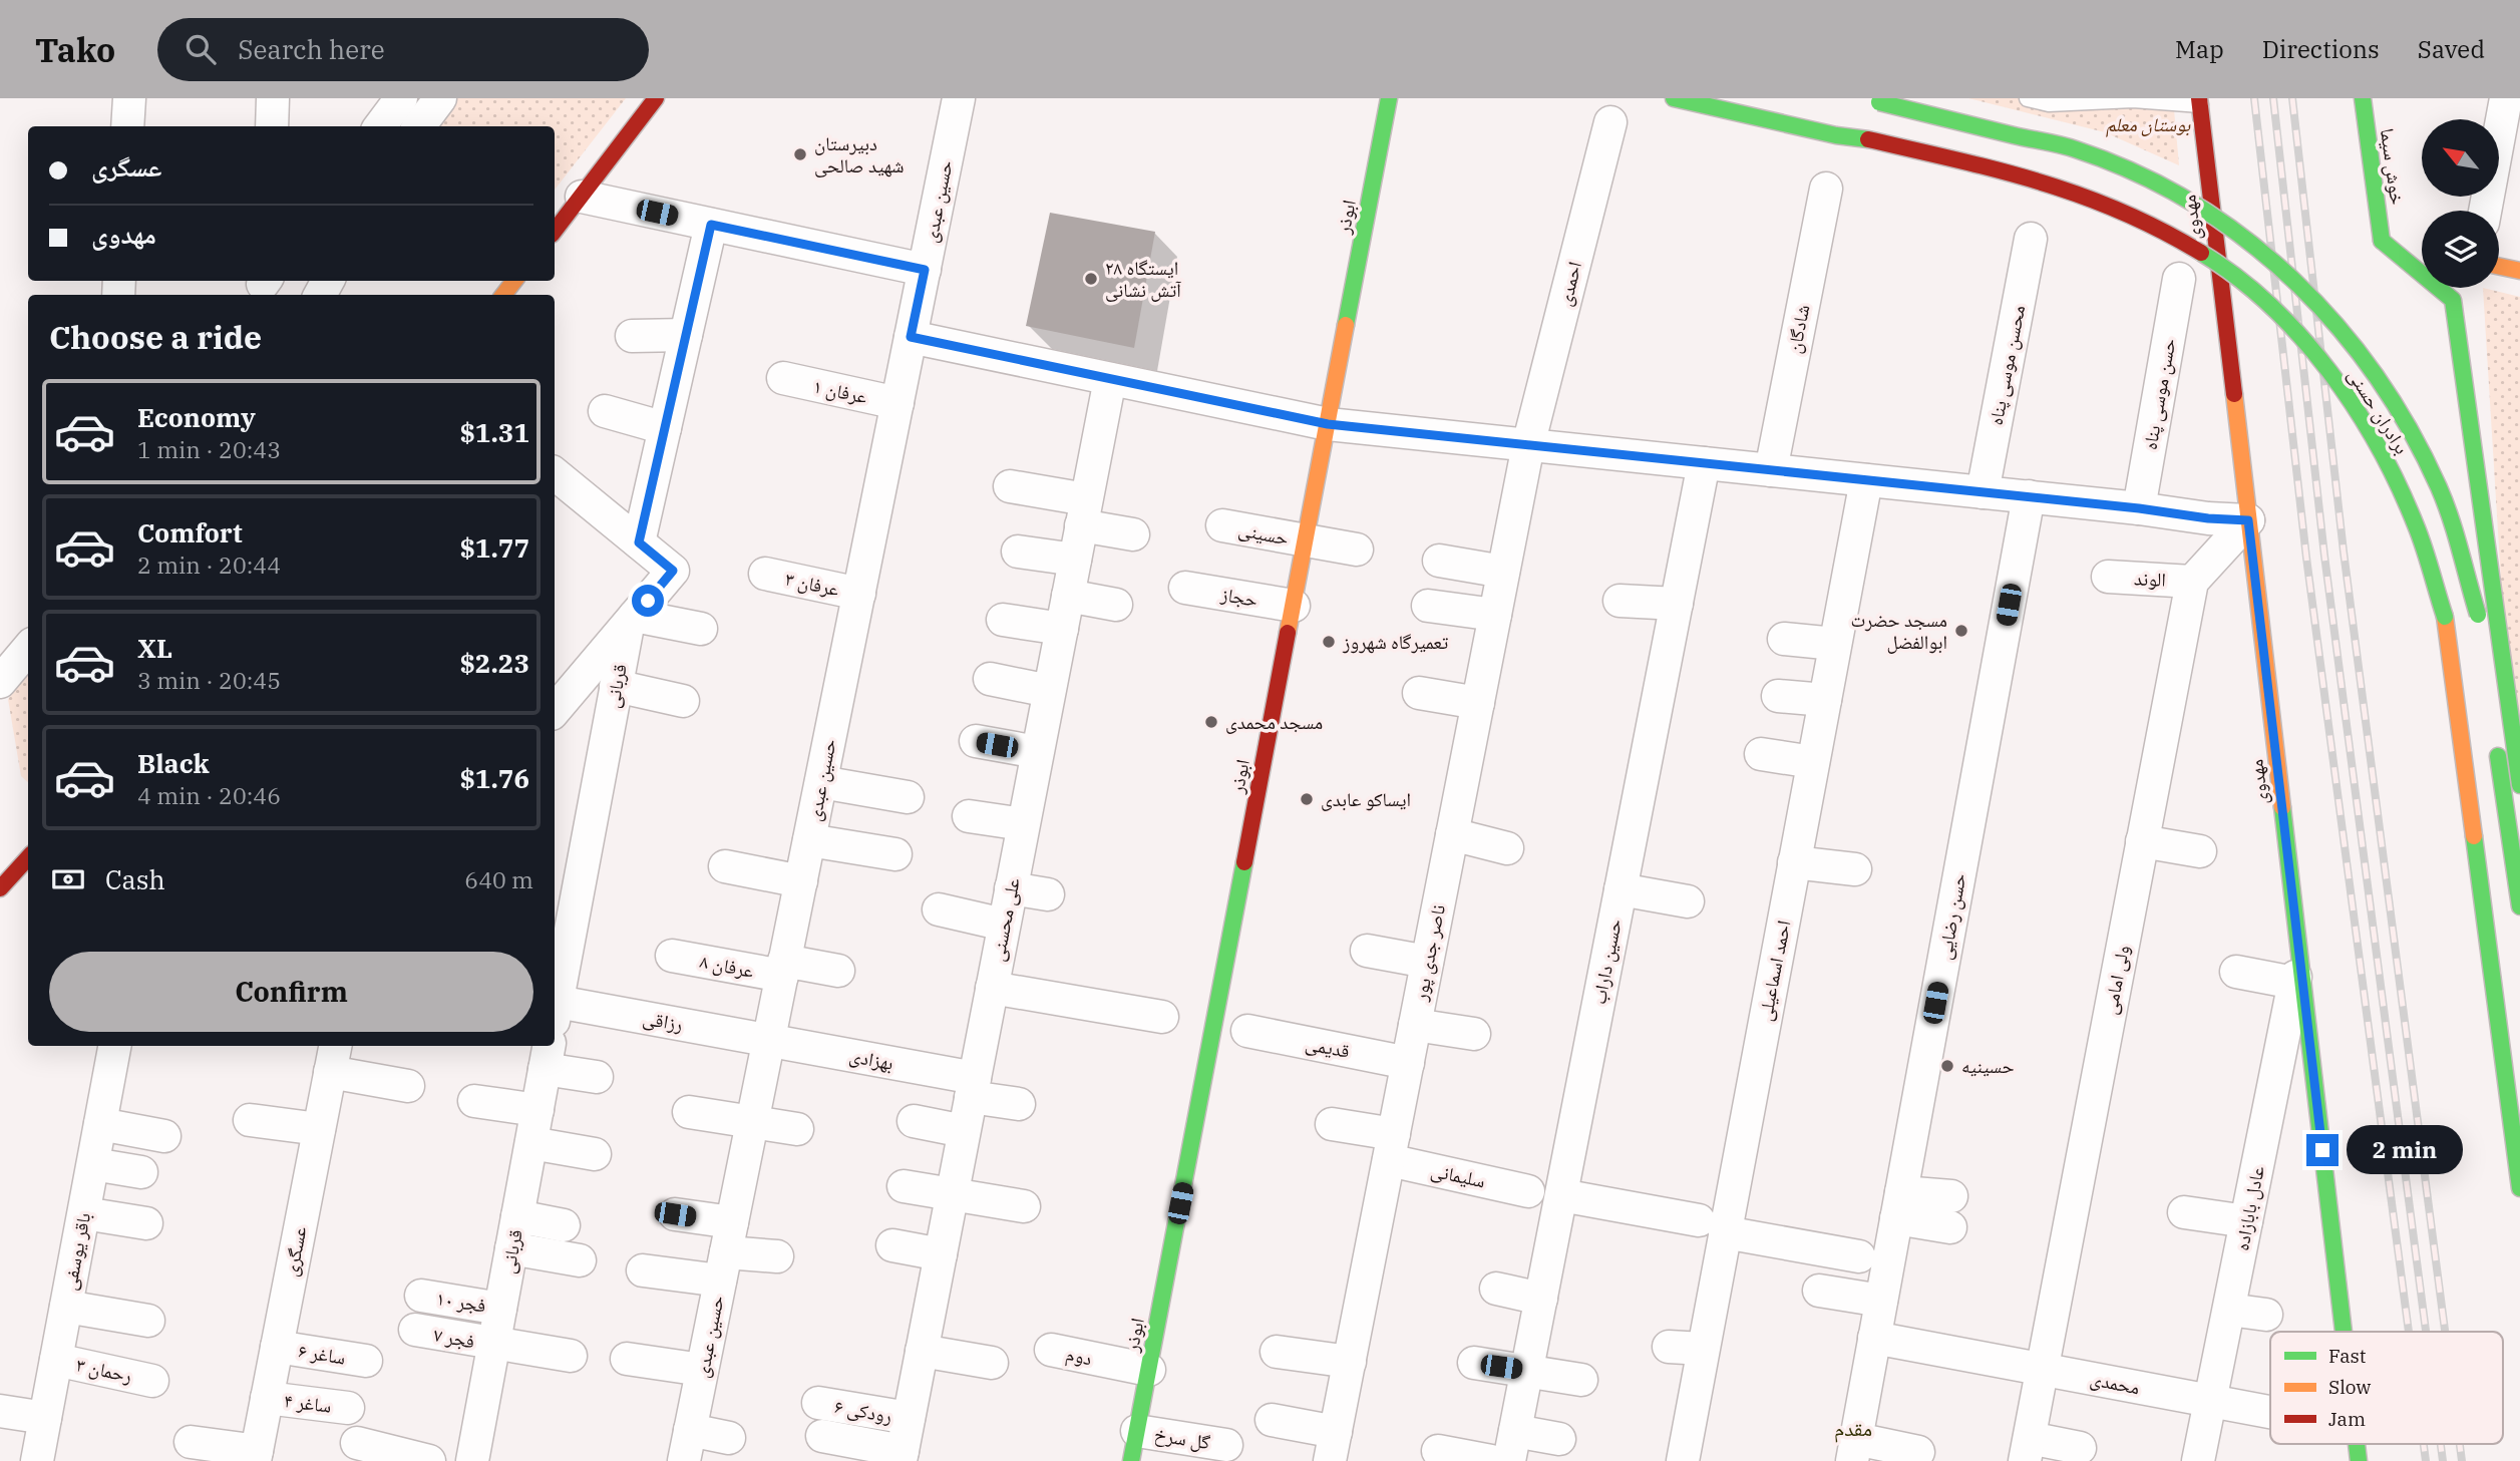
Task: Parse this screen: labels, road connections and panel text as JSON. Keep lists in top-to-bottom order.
{
  "streets": {
    "main road": [
      "خوش سیما",
      "ابوذر",
      "مهدوی",
      "برادران حسنی"
    ],
    "street": [
      "حسین عبدی",
      "احمدی",
      "شادگان",
      "محسن موسی پناه",
      "عرفان ۱",
      "حسن موسی پناه",
      "حسینی",
      "الوند",
      "عرفان ۳",
      "حجاز",
      "قربانی",
      "حسن رضایی",
      "علی محسنی",
      "ناصر جدی پور",
      "حسین داراب",
      "عرفان ۸",
      "احمد اسماعیلی",
      "ولی امامی",
      "رزاقی",
      "قدیمی",
      "بهزادی",
      "سلیمانی",
      "عادل بابازاده",
      "باقر یوسفی",
      "عسگری",
      "فجر ۱۰",
      "فجر ۷",
      "ساغر ۶",
      "دوم",
      "رحمان ۳",
      "محمدی",
      "ساغر ۴",
      "رودکی ۶",
      "گل سرخ"
    ]
  },
  "crossings": [
    ["حسین عبدی", "عرفان ۱"],
    ["حسین عبدی", "عرفان ۳"],
    ["حسین عبدی", "عرفان ۸"],
    ["حسین عبدی", "رزاقی"],
    ["حسین عبدی", "بهزادی"],
    ["ابوذر", "حسینی"],
    ["ابوذر", "حجاز"],
    ["ابوذر", "دوم"],
    ["ابوذر", "گل سرخ"],
    ["مهدوی", "عادل بابازاده"],
    ["احمدی", "ناصر جدی پور"],
    ["الوند", "ولی امامی"],
    ["قربانی", "رزاقی"],
    ["قربانی", "فجر ۱۰"],
    ["قربانی", "فجر ۷"],
    ["حسن رضایی", "محمدی"],
    ["علی محسنی", "بهزادی"],
    ["علی محسنی", "رودکی ۶"],
    ["ناصر جدی پور", "قدیمی"],
    ["ناصر جدی پور", "سلیمانی"],
    ["ولی امامی", "محمدی"],
    ["رزاقی", "بهزادی"],
    ["عادل بابازاده", "محمدی"],
    ["باقر یوسفی", "رحمان ۳"],
    ["عسگری", "ساغر ۶"],
    ["عسگری", "ساغر ۴"]
  ],
  "districts": ["مقدم"],
  "parks": ["بوستان معلم"],
  "places": [
    "دبیرستان شهید صالحی",
    "ایستگاه ۲۸ آتش نشانی",
    "مسجد حضرت ابوالفضل",
    "تعمیرگاه شهروز",
    "مسجد محمدی",
    "ایساکو عابدی",
    "حسینیه"
  ],
  "legend": ["Fast", "Slow", "Jam"],
  "north": "top left",
  "page": {
    "header": "Tako",
    "search": "Search here",
    "nav": ["Map", "Directions", "Saved"],
    "banner": ["عسگری", "مهدوی"],
    "heading": "Choose a ride",
    "list": [
      {
        "name": "Economy",
        "note": "1 min · 20:43",
        "value": "$1.31"
      },
      {
        "name": "Comfort",
        "note": "2 min · 20:44",
        "value": "$1.77"
      },
      {
        "name": "XL",
        "note": "3 min · 20:45",
        "value": "$2.23"
      },
      {
        "name": "Black",
        "note": "4 min · 20:46",
        "value": "$1.76"
      }
    ],
    "pay": ["Cash", "640 m"],
    "buttons": "Confirm",
    "bubble": "2 min"
  }
}
